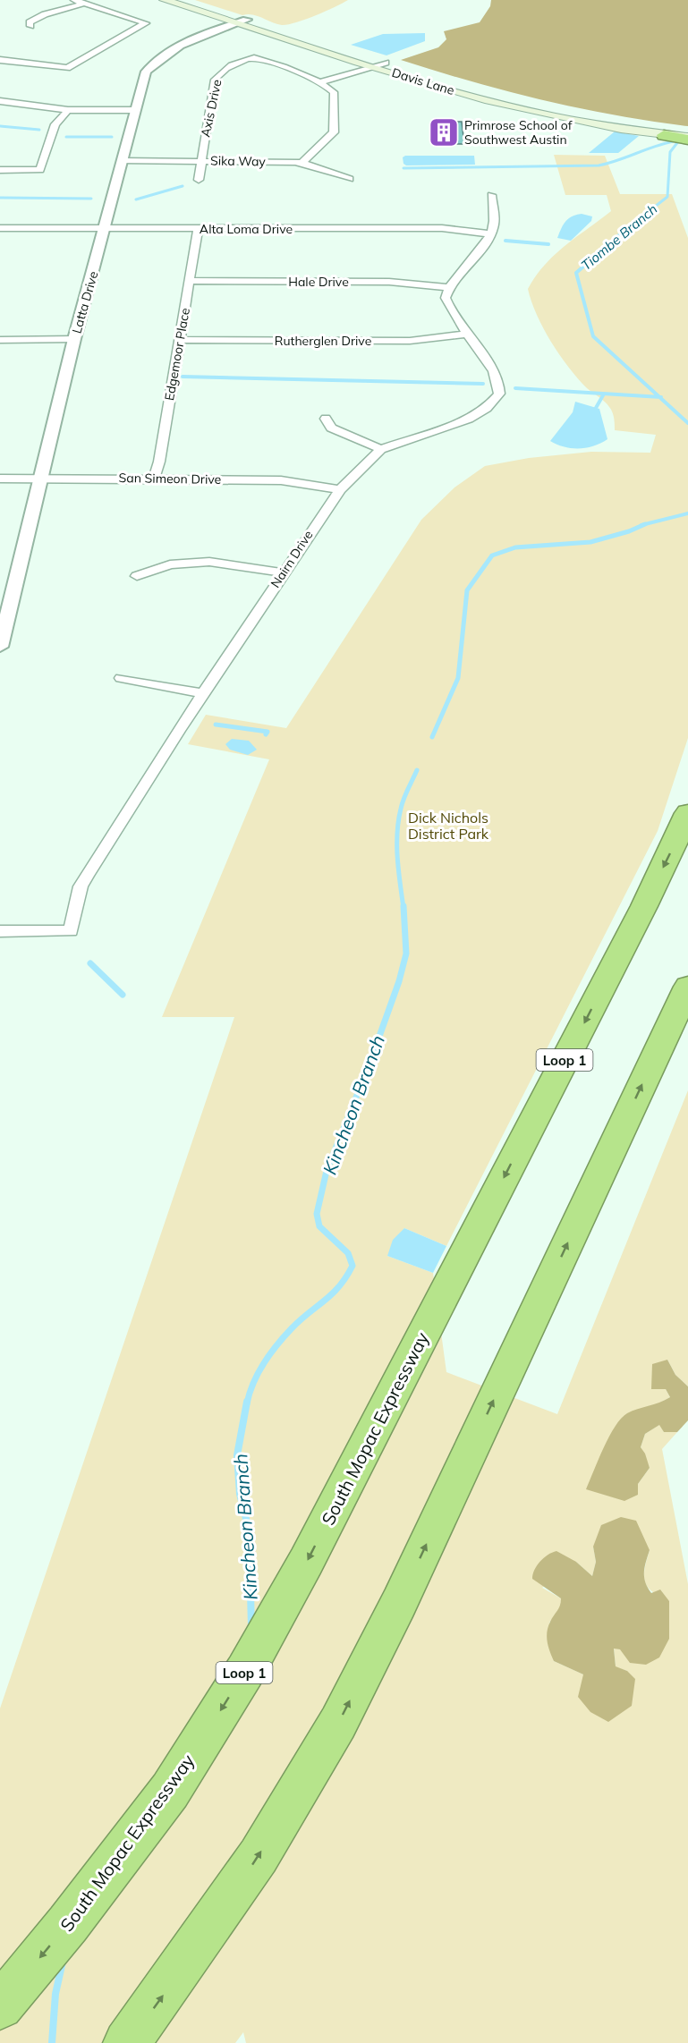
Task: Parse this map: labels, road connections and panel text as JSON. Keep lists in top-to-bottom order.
{
  "streets": {
    "highway": ["Loop 1", "South Mopac Expressway"],
    "main road": ["Davis Lane"],
    "street": [
      "Axis Drive",
      "Sika Way",
      "Alta Loma Drive",
      "Hale Drive",
      "Latta Drive",
      "Rutherglen Drive",
      "Edgemoor Place",
      "San Simeon Drive",
      "Nairn Drive"
    ]
  },
  "crossings": [
    ["Davis Lane", "Latta Drive"],
    ["Axis Drive", "Sika Way"],
    ["Sika Way", "Latta Drive"],
    ["Alta Loma Drive", "Latta Drive"],
    ["Alta Loma Drive", "Edgemoor Place"],
    ["Hale Drive", "Edgemoor Place"],
    ["Hale Drive", "Nairn Drive"],
    ["Latta Drive", "San Simeon Drive"],
    ["Rutherglen Drive", "Edgemoor Place"],
    ["Rutherglen Drive", "Nairn Drive"],
    ["Edgemoor Place", "San Simeon Drive"],
    ["San Simeon Drive", "Nairn Drive"]
  ],
  "water": ["Tiombe Branch", "Kincheon Branch"],
  "parks": ["Dick Nichols District Park"],
  "places": {
    "building": ["Primrose School of Southwest Austin"]
  }
}
